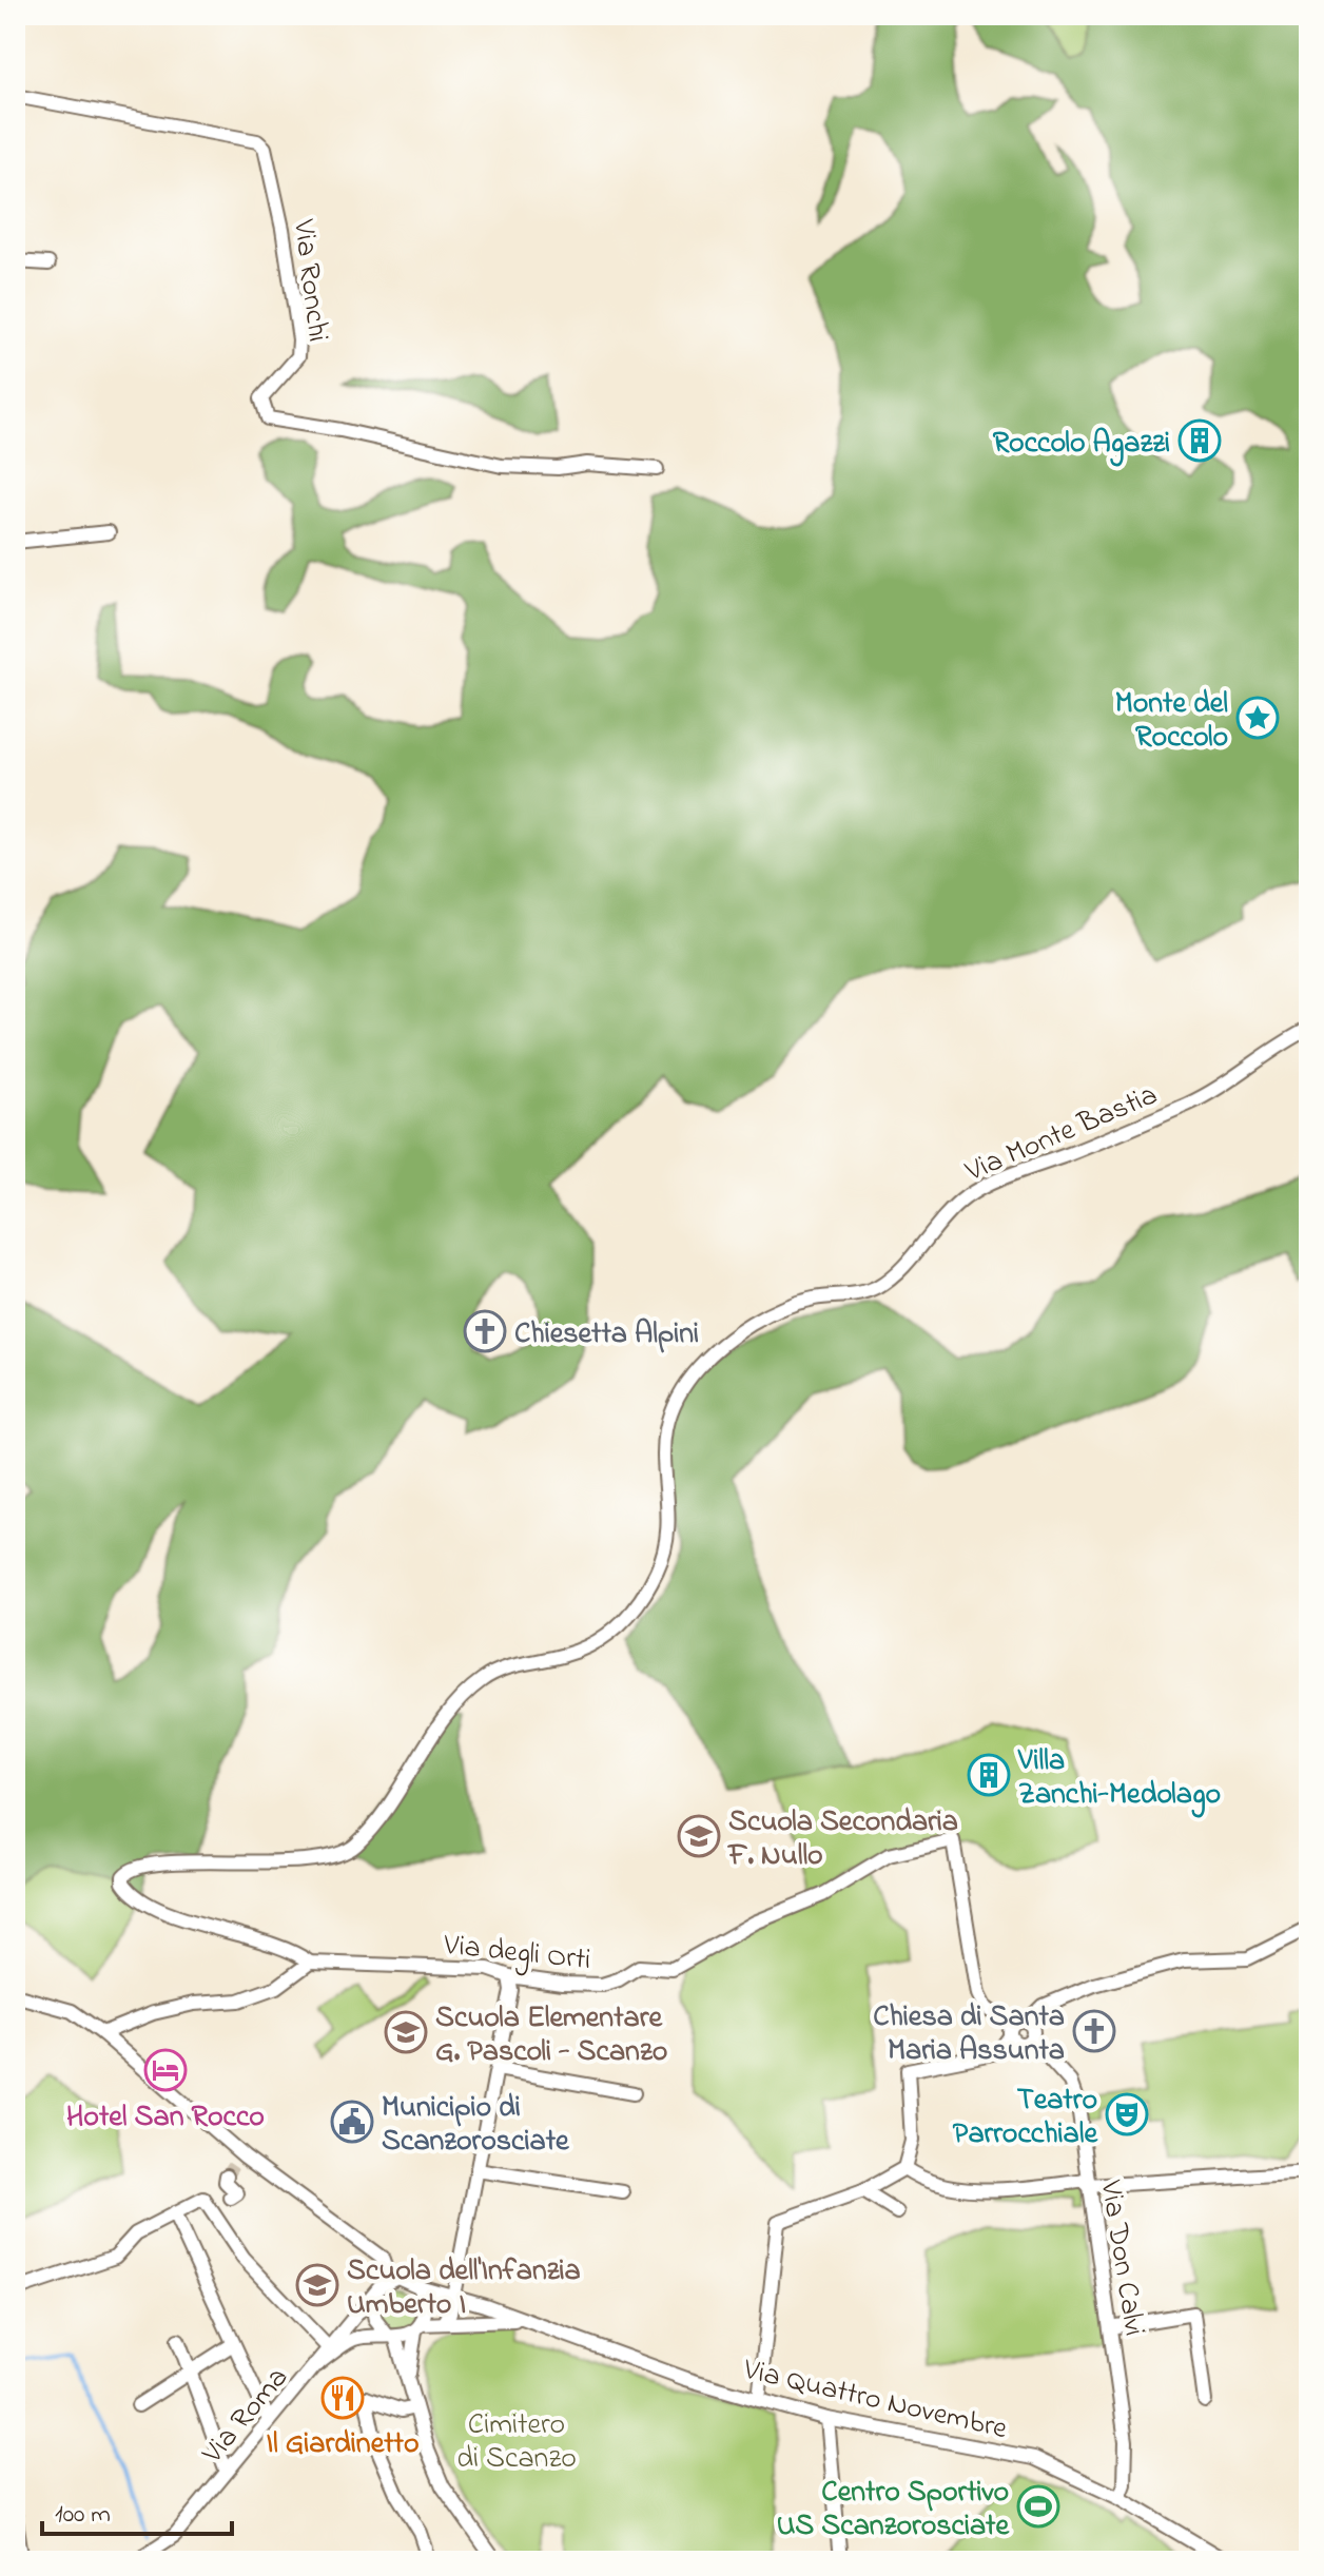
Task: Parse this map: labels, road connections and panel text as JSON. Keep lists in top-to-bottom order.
{
  "streets": {
    "street": [
      "Via Ronchi",
      "Via Monte Bastia",
      "Via degli Orti",
      "Via Don Calvi",
      "Via Quattro Novembre",
      "Via Roma"
    ]
  },
  "crossings": [
    ["Via Monte Bastia", "Via degli Orti"],
    ["Via degli Orti", "Via Don Calvi"],
    ["Via Don Calvi", "Via Quattro Novembre"],
    ["Via Quattro Novembre", "Via Roma"]
  ],
  "parks": ["Cimitero di Scanzo"],
  "places": {
    "building": ["Roccolo Agazzi", "Villa Zanchi-Medolago"],
    "place": ["Monte del Roccolo"],
    "church": ["Chiesetta Alpini", "Chiesa di Santa Maria Assunta"],
    "school or university": ["Scuola Secondaria F. Nullo", "Scuola Elementare G. Pascoli - Scanzo", "Scuola dell'Infanzia Umberto I"],
    "hotel": ["Hotel San Rocco"],
    "theatre": ["Teatro Parrocchiale"],
    "public building": ["Municipio di Scanzorosciate"],
    "restaurant": ["Il Giardinetto"],
    "sports": ["Centro Sportivo US Scanzorosciate"]
  },
  "scale_bar": "100 m"
}
